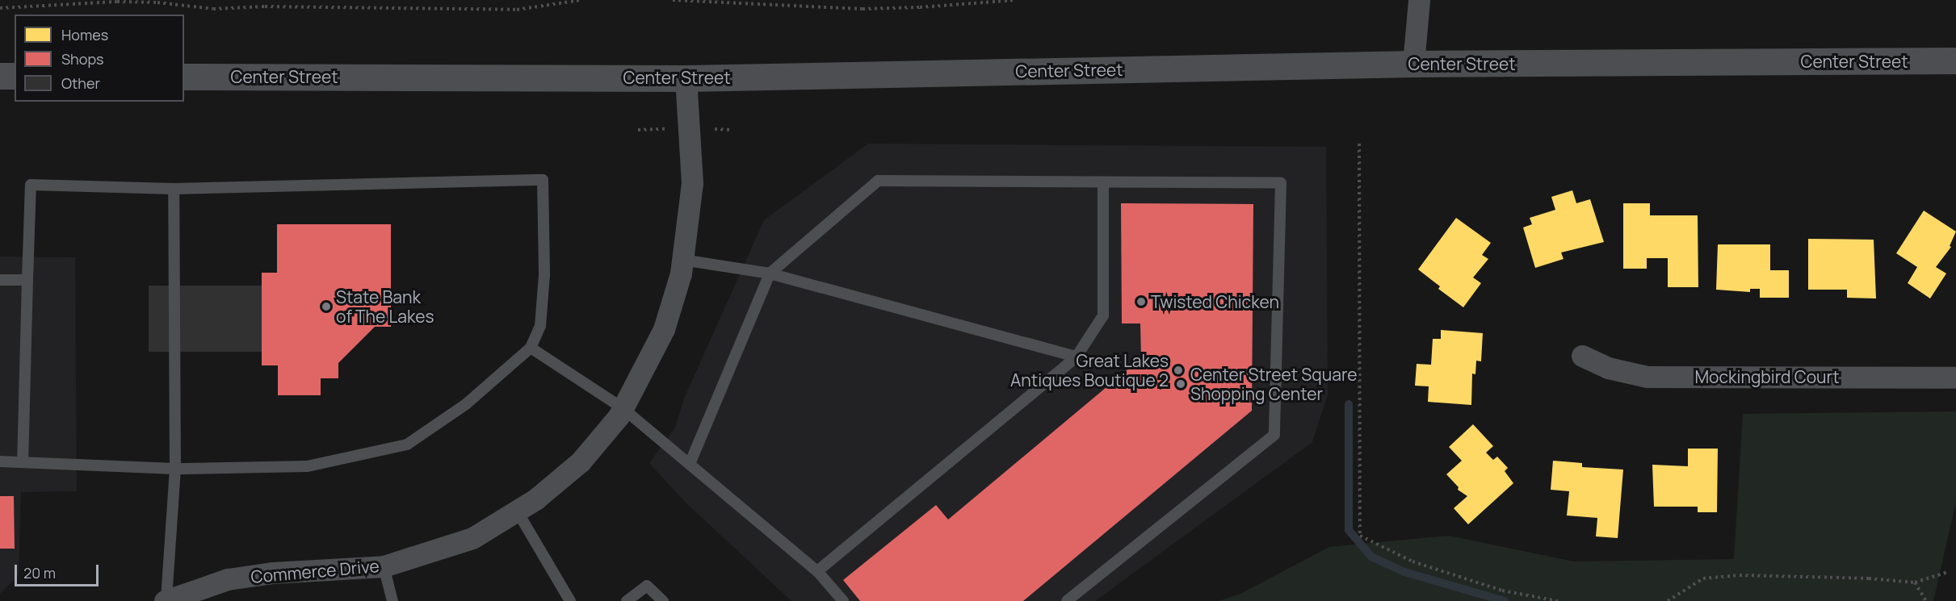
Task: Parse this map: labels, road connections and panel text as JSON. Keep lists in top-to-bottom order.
{
  "streets": {
    "street": ["Center Street", "Mockingbird Court", "Commerce Drive"]
  },
  "crossings": [
    ["Center Street", "Commerce Drive"]
  ],
  "places": [
    "Twisted Chicken",
    "State Bank of The Lakes",
    "Great Lakes Antiques Boutique 2",
    "Center Street Square Shopping Center"
  ],
  "legend": ["Homes", "Shops", "Other"],
  "scale_bar": "20 m"
}
